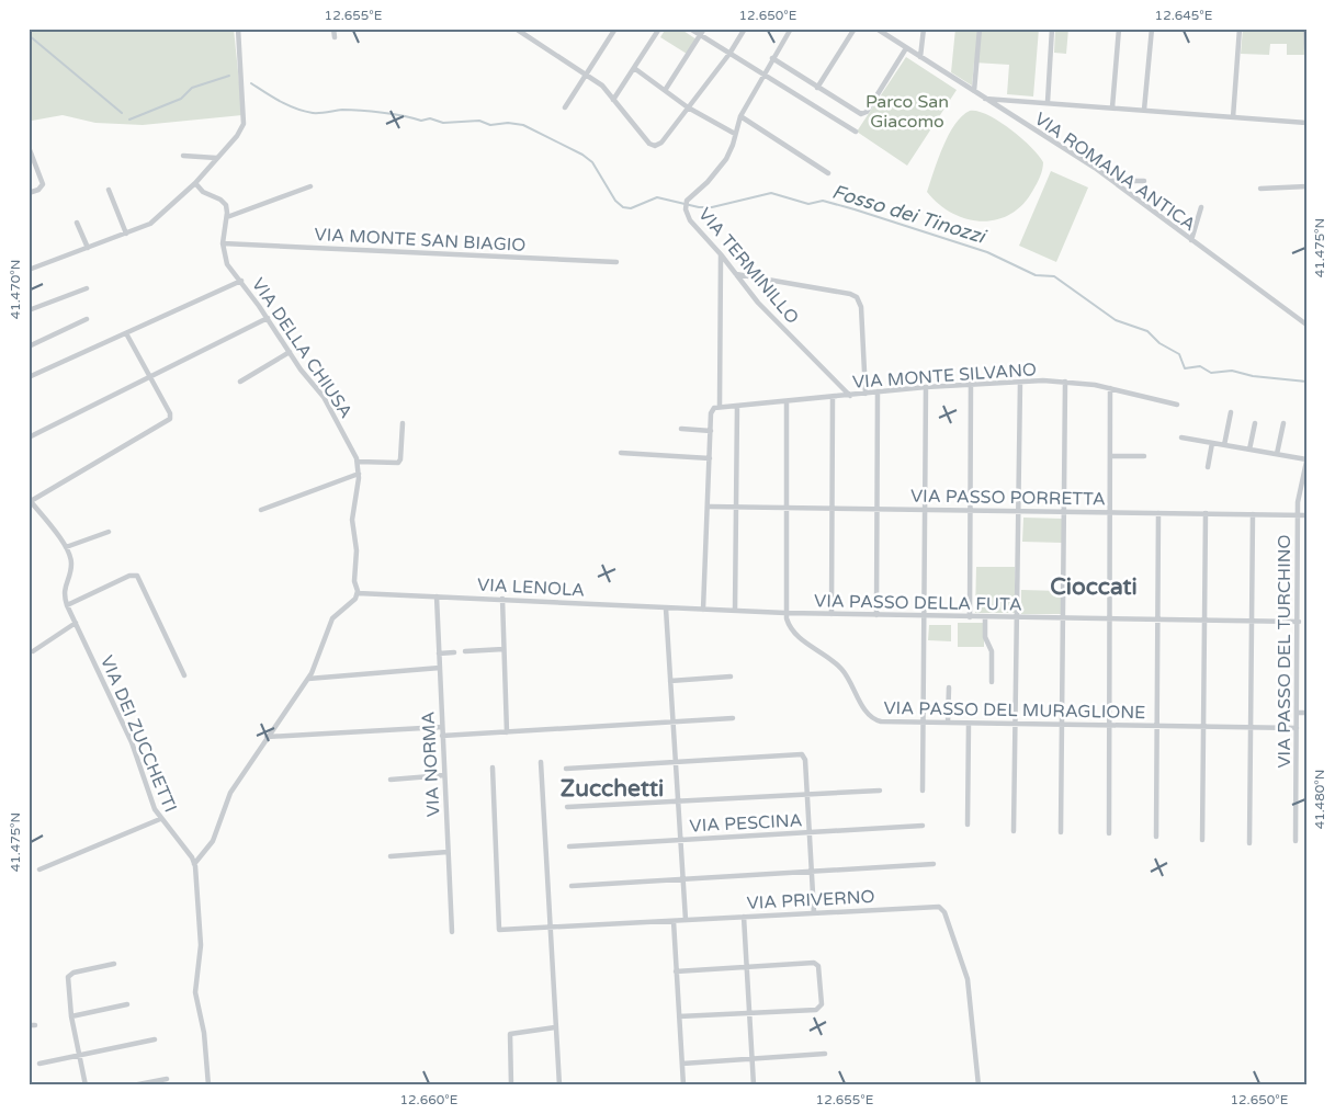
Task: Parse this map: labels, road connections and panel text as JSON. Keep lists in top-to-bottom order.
{
  "streets": {
    "street": [
      "VIA ROMANA ANTICA",
      "VIA MONTE SAN BIAGIO",
      "VIA TERMINILLO",
      "VIA DELLA CHIUSA",
      "VIA MONTE SILVANO",
      "VIA PASSO PORRETTA",
      "VIA LENOLA",
      "VIA PASSO DELLA FUTA",
      "VIA PASSO DEL TURCHINO",
      "VIA PASSO DEL MURAGLIONE",
      "VIA DEI ZUCCHETTI",
      "VIA NORMA",
      "VIA PESCINA",
      "VIA PRIVERNO"
    ]
  },
  "crossings": [
    ["VIA MONTE SAN BIAGIO", "VIA DELLA CHIUSA"],
    ["VIA TERMINILLO", "VIA MONTE SILVANO"],
    ["VIA DELLA CHIUSA", "VIA LENOLA"],
    ["VIA PASSO PORRETTA", "VIA PASSO DEL TURCHINO"],
    ["VIA LENOLA", "VIA PASSO DELLA FUTA"],
    ["VIA LENOLA", "VIA NORMA"],
    ["VIA PASSO DELLA FUTA", "VIA PASSO DEL TURCHINO"],
    ["VIA PASSO DELLA FUTA", "VIA PASSO DEL MURAGLIONE"],
    ["VIA PASSO DEL TURCHINO", "VIA PASSO DEL MURAGLIONE"]
  ],
  "districts": ["Cioccati", "Zucchetti"],
  "water": ["Fosso dei Tinozzi"],
  "parks": ["Parco San Giacomo"],
  "coordinates": [
    "12.655°E",
    "12.650°E",
    "12.645°E",
    "41.475°N",
    "41.470°N",
    "41.480°N",
    "12.660°E"
  ]
}
